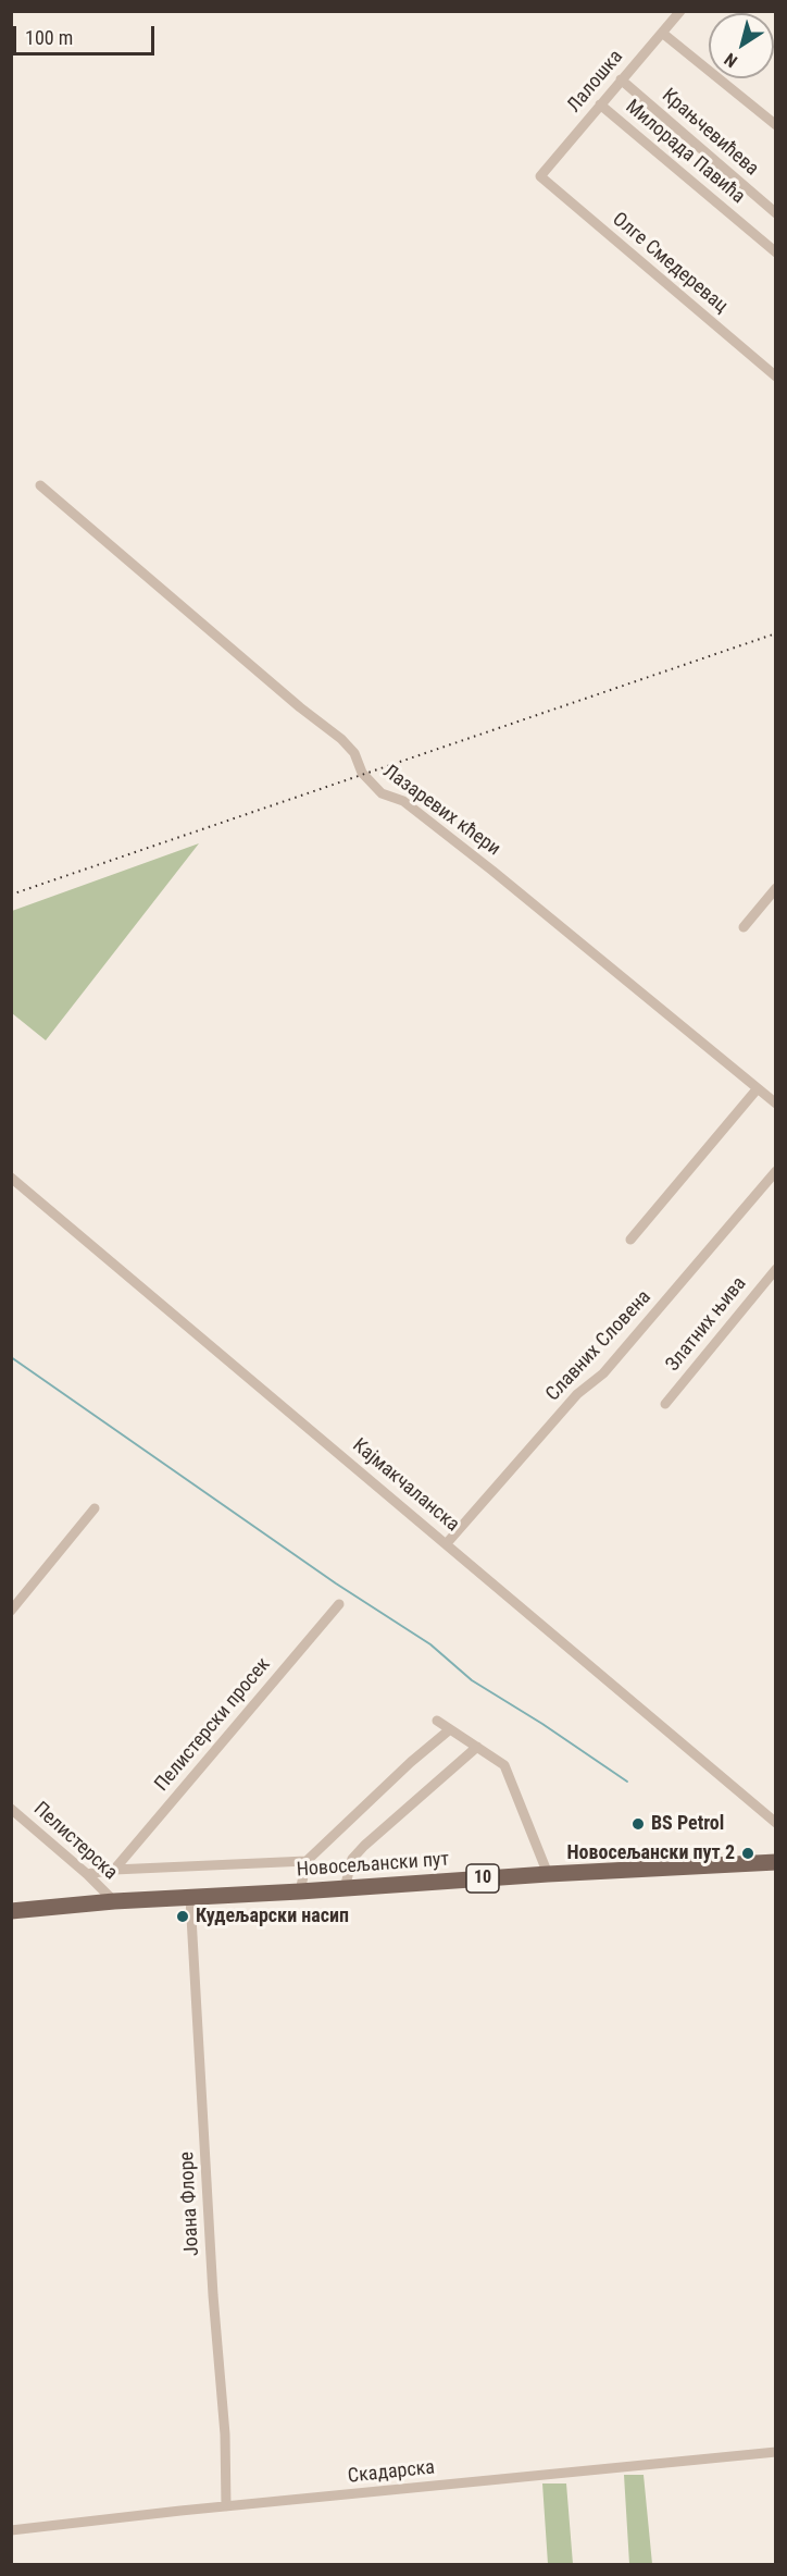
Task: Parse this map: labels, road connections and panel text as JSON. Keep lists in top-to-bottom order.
{
  "streets": {
    "main road": ["Новосељански пут", "10"],
    "street": [
      "Лалошка",
      "Крањчевићева",
      "Милорада Павића",
      "Олге Смедеревац",
      "Лазаревих кћери",
      "Златних њива",
      "Славних Словена",
      "Кајмакчаланска",
      "Пелистерски просек",
      "Пелистерска",
      "Јоана Флоре",
      "Скадарска"
    ]
  },
  "crossings": [
    ["Лалошка", "Крањчевићева"],
    ["Лалошка", "Милорада Павића"],
    ["Лалошка", "Олге Смедеревац"],
    ["Славних Словена", "Кајмакчаланска"],
    ["Пелистерска", "Новосељански пут"],
    ["Новосељански пут", "Јоана Флоре"],
    ["Јоана Флоре", "Скадарска"]
  ],
  "places": ["BS Petrol", "Новосељански пут 2", "Кудељарски насип"],
  "scale_bar": "100 m",
  "north": "bottom left"
}
